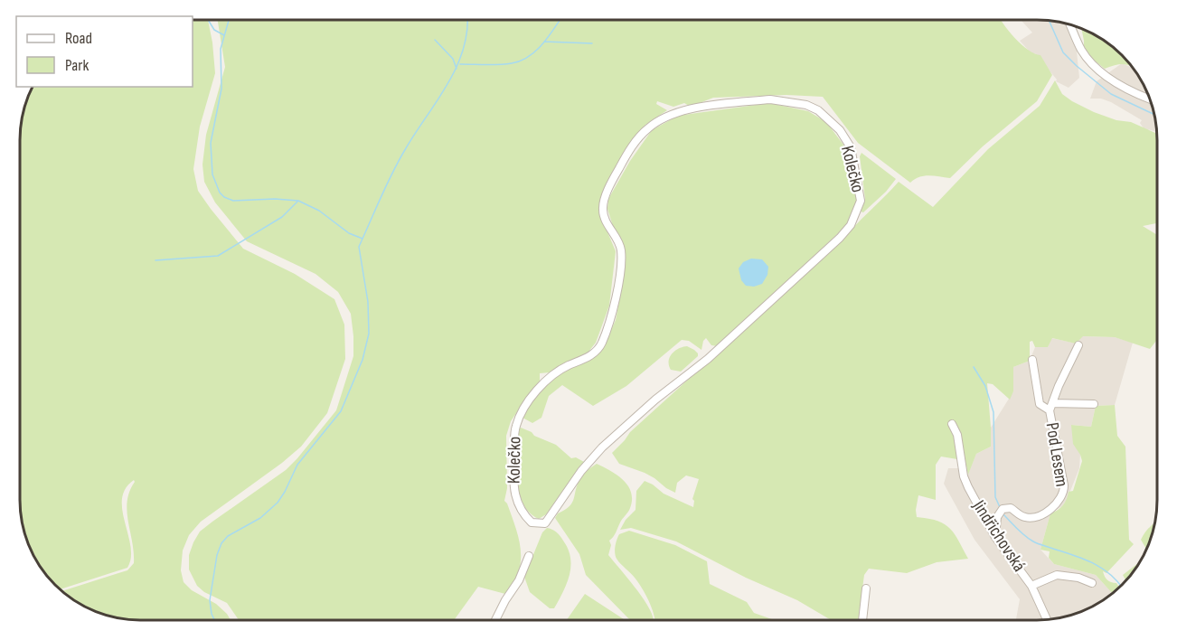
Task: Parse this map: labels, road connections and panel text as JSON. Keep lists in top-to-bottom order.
{
  "streets": {
    "street": ["Kolečko", "Pod Lesem", "Jindřichovská"]
  },
  "crossings": [
    ["Pod Lesem", "Jindřichovská"]
  ],
  "legend": ["Road", "Park"]
}
